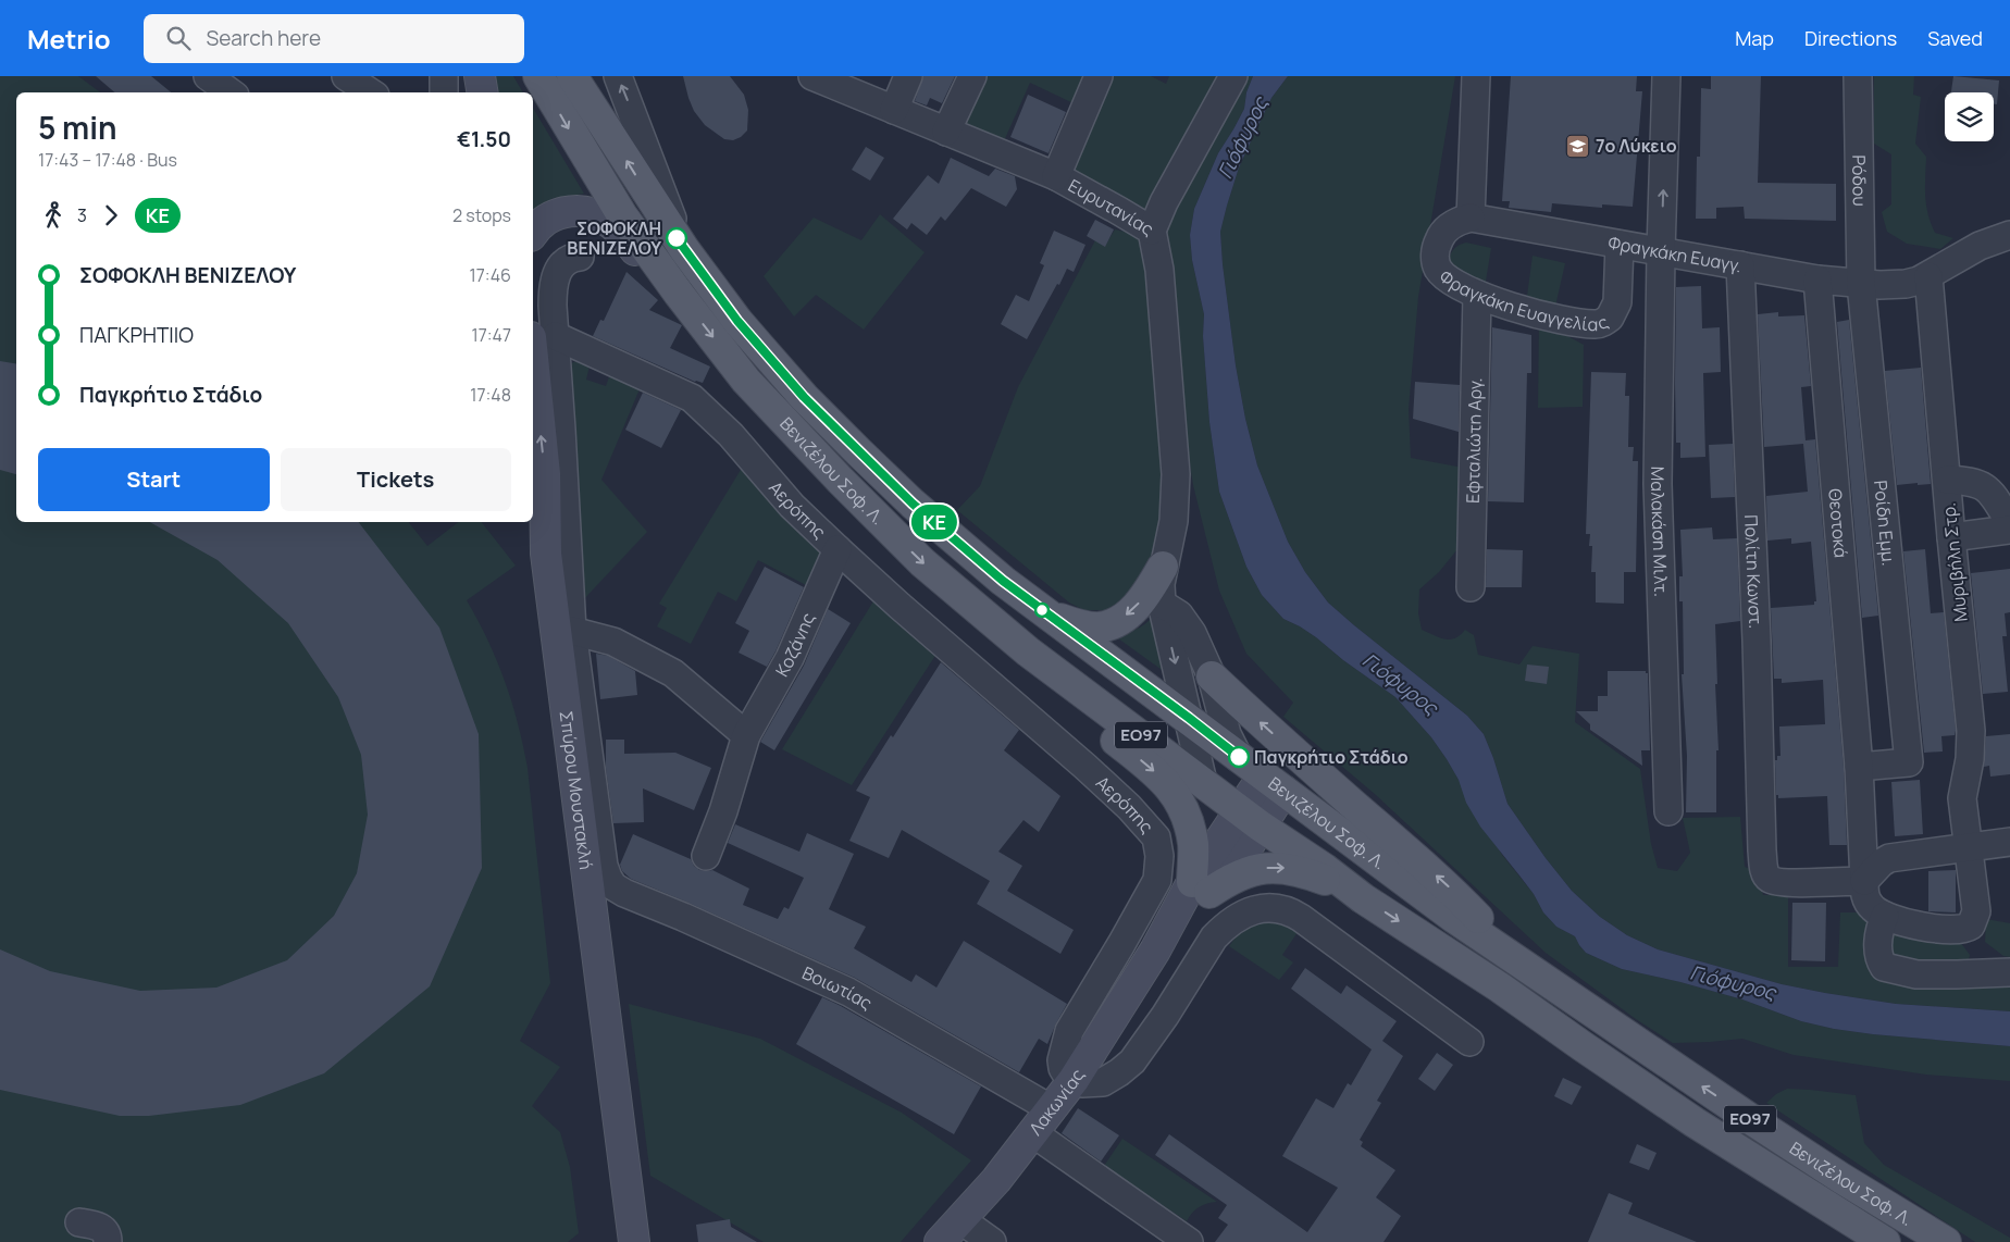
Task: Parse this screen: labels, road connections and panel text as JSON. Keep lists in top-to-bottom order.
{
  "streets": {
    "main road": [
      "Βενιζέλου Σοφ. Λ.",
      "ΕΟ97",
      "Σπύρου Μουστακλή",
      "Λακωνίας"
    ],
    "street": [
      "Ρόδου",
      "Ευρυτανίας",
      "Φραγκάκη Ευαγγ.",
      "Φραγκάκη Ευαγγελίας",
      "Εφταλιώτη Αργ.",
      "Αερόπης",
      "Θεοτοκά",
      "Ροίδη Εμμ.",
      "Μαλακάση Μιλτ.",
      "Μυριβήλη Στρ.",
      "Πολίτη Κωνστ.",
      "Κοζάνης",
      "Βοιωτίας"
    ]
  },
  "crossings": [
    ["Ρόδου", "Φραγκάκη Ευαγγ."],
    ["Ρόδου", "Ροίδη Εμμ."],
    ["Ευρυτανίας", "Βενιζέλου Σοφ. Λ."],
    ["Φραγκάκη Ευαγγ.", "Φραγκάκη Ευαγγελίας"],
    ["Φραγκάκη Ευαγγ.", "Θεοτοκά"],
    ["Φραγκάκη Ευαγγ.", "Ροίδη Εμμ."],
    ["Φραγκάκη Ευαγγ.", "Μαλακάση Μιλτ."],
    ["Φραγκάκη Ευαγγ.", "Μυριβήλη Στρ."],
    ["Φραγκάκη Ευαγγ.", "Πολίτη Κωνστ."],
    ["Φραγκάκη Ευαγγελίας", "Εφταλιώτη Αργ."],
    ["Βενιζέλου Σοφ. Λ.", "Λακωνίας"],
    ["Αερόπης", "Κοζάνης"],
    ["Αερόπης", "Σπύρου Μουστακλή"],
    ["Αερόπης", "Λακωνίας"],
    ["Θεοτοκά", "Ροίδη Εμμ."],
    ["Θεοτοκά", "Μυριβήλη Στρ."],
    ["Θεοτοκά", "Πολίτη Κωνστ."],
    ["Σπύρου Μουστακλή", "Βοιωτίας"],
    ["Βοιωτίας", "Λακωνίας"]
  ],
  "water": ["Γιόφυρος"],
  "places": {
    "school or university": ["7o Λύκειο"],
    "other": ["ΣΟΦΟΚΛΗ ΒΕΝΙΖΕΛΟΥ", "Παγκρήτιο Στάδιο"]
  },
  "lines": ["bus line KE"],
  "page": {
    "header": "Metrio",
    "search": "Search here",
    "nav": ["Map", "Directions", "Saved"],
    "on_map": "KE",
    "heading": ["5 min", "17:43 – 17:48 · Bus", "€1.50"],
    "legs": ["3", "KE", "2 stops"],
    "list": [
      {
        "name": "ΣΟΦΟΚΛΗ ΒΕΝΙΖΕΛΟΥ",
        "value": "17:46"
      },
      {
        "name": "ΠΑΓΚΡΗΤΙΙΟ",
        "value": "17:47"
      },
      {
        "name": "Παγκρήτιο Στάδιο",
        "value": "17:48"
      }
    ],
    "buttons": ["Start", "Tickets"]
  }
}
